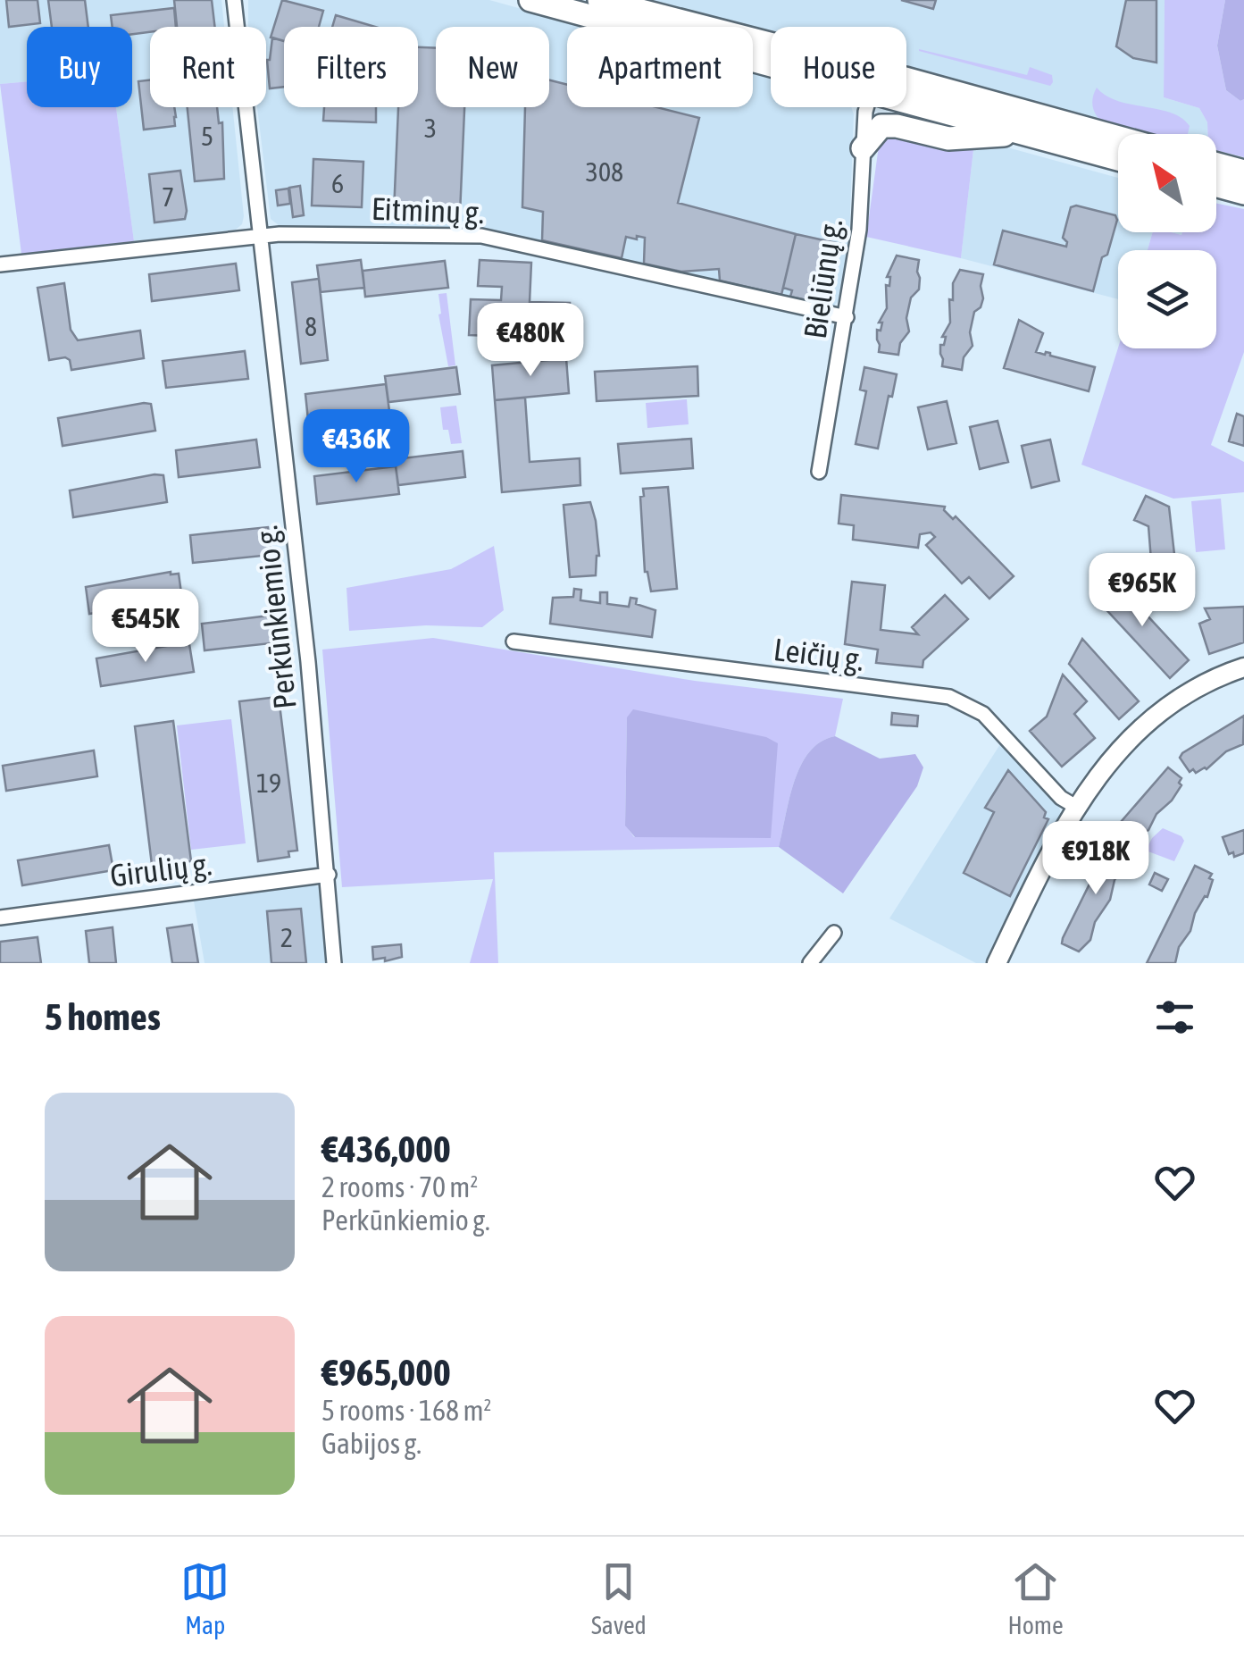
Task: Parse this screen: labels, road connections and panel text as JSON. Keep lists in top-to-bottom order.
{
  "streets": {
    "street": [
      "Eitminų g.",
      "Bieliūnų g.",
      "Perkūnkiemio g.",
      "Leičių g.",
      "Girulių g."
    ]
  },
  "crossings": [
    ["Eitminų g.", "Bieliūnų g."],
    ["Eitminų g.", "Perkūnkiemio g."],
    ["Perkūnkiemio g.", "Girulių g."]
  ],
  "house_numbers": [
    "3",
    "5",
    "308",
    "6",
    "7",
    "8",
    "19",
    "2"
  ],
  "north": "top left",
  "page": {
    "chip": [
      "Buy",
      "Rent",
      "Filters",
      "New",
      "Apartment",
      "House"
    ],
    "price": [
      "€480K",
      "€436K",
      "€965K",
      "€545K",
      "€918K"
    ],
    "heading": "5 homes",
    "list": [
      {
        "name": "€436,000",
        "note": "2 rooms · 70 m² · Perkūnkiemio g."
      },
      {
        "name": "€965,000",
        "note": "5 rooms · 168 m² · Gabijos g."
      }
    ],
    "tabs": ["Map", "Saved", "Home"]
  }
}
